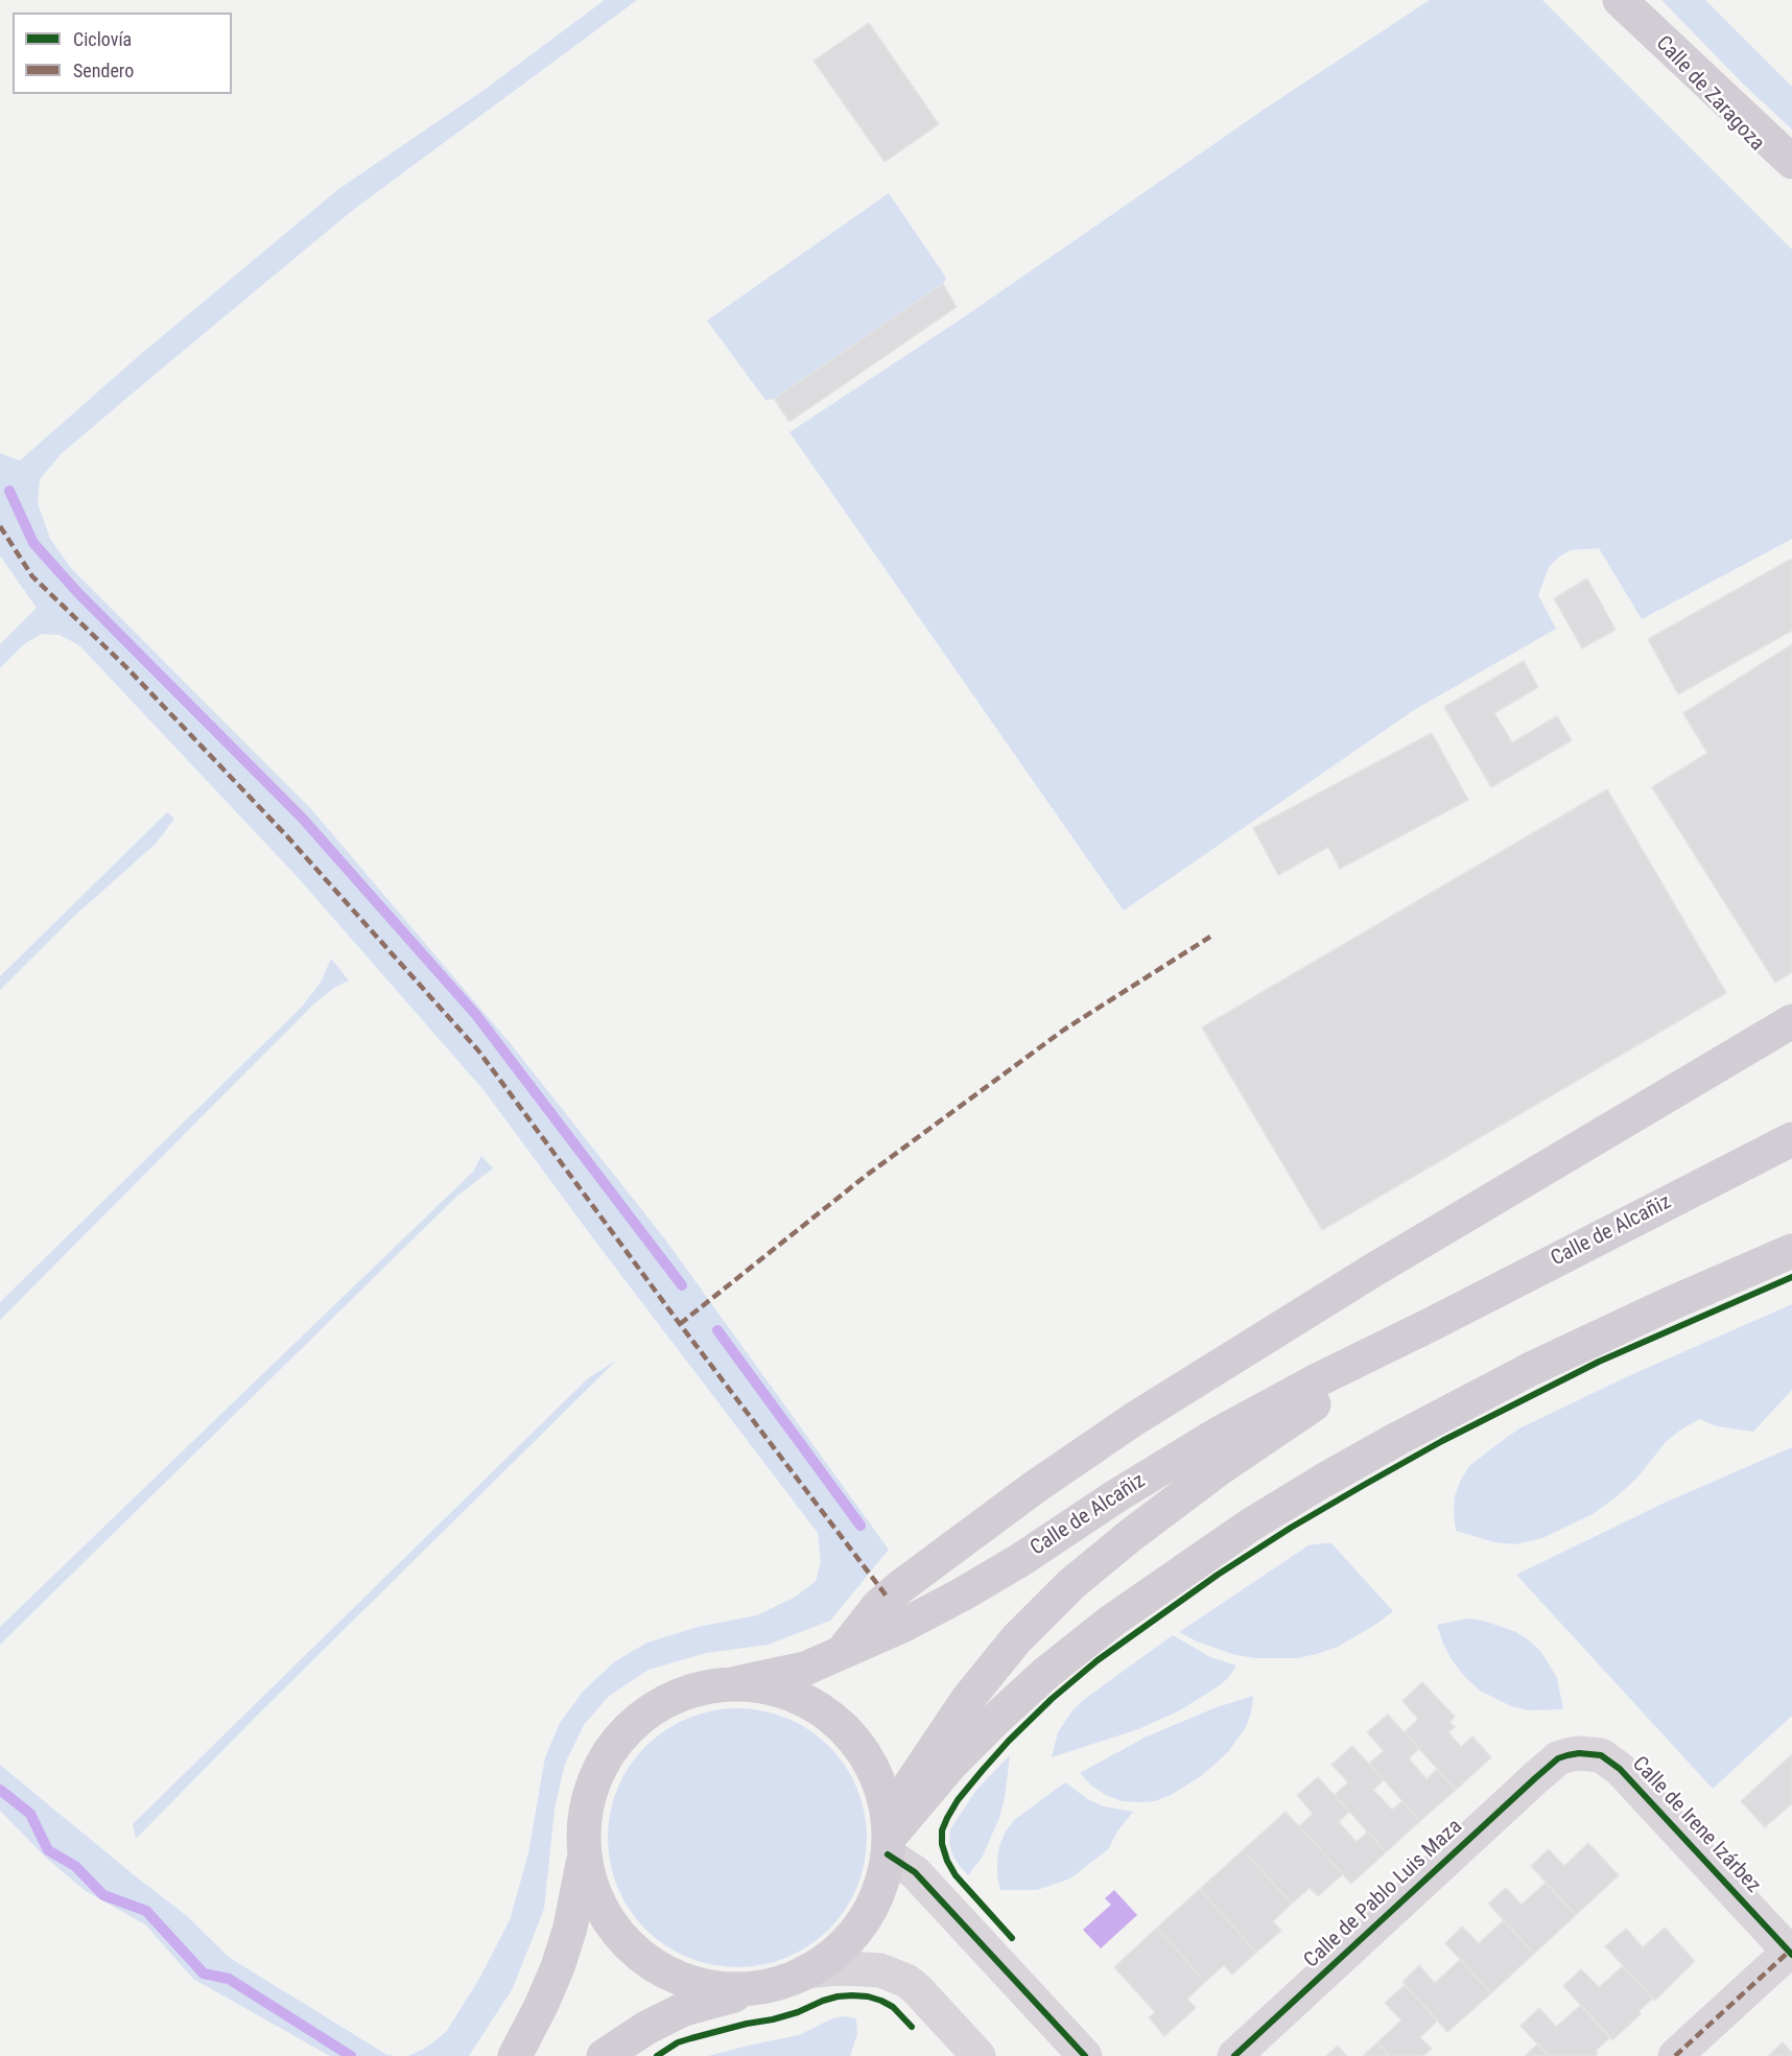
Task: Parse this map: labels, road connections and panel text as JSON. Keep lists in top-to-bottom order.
{
  "streets": {
    "main road": ["Calle de Zaragoza", "Calle de Alcañiz"],
    "street": ["Calle de Irene Izárbez", "Calle de Pablo Luis Maza"]
  },
  "crossings": [
    ["Calle de Irene Izárbez", "Calle de Pablo Luis Maza"]
  ],
  "legend": ["Ciclovía", "Sendero"]
}
